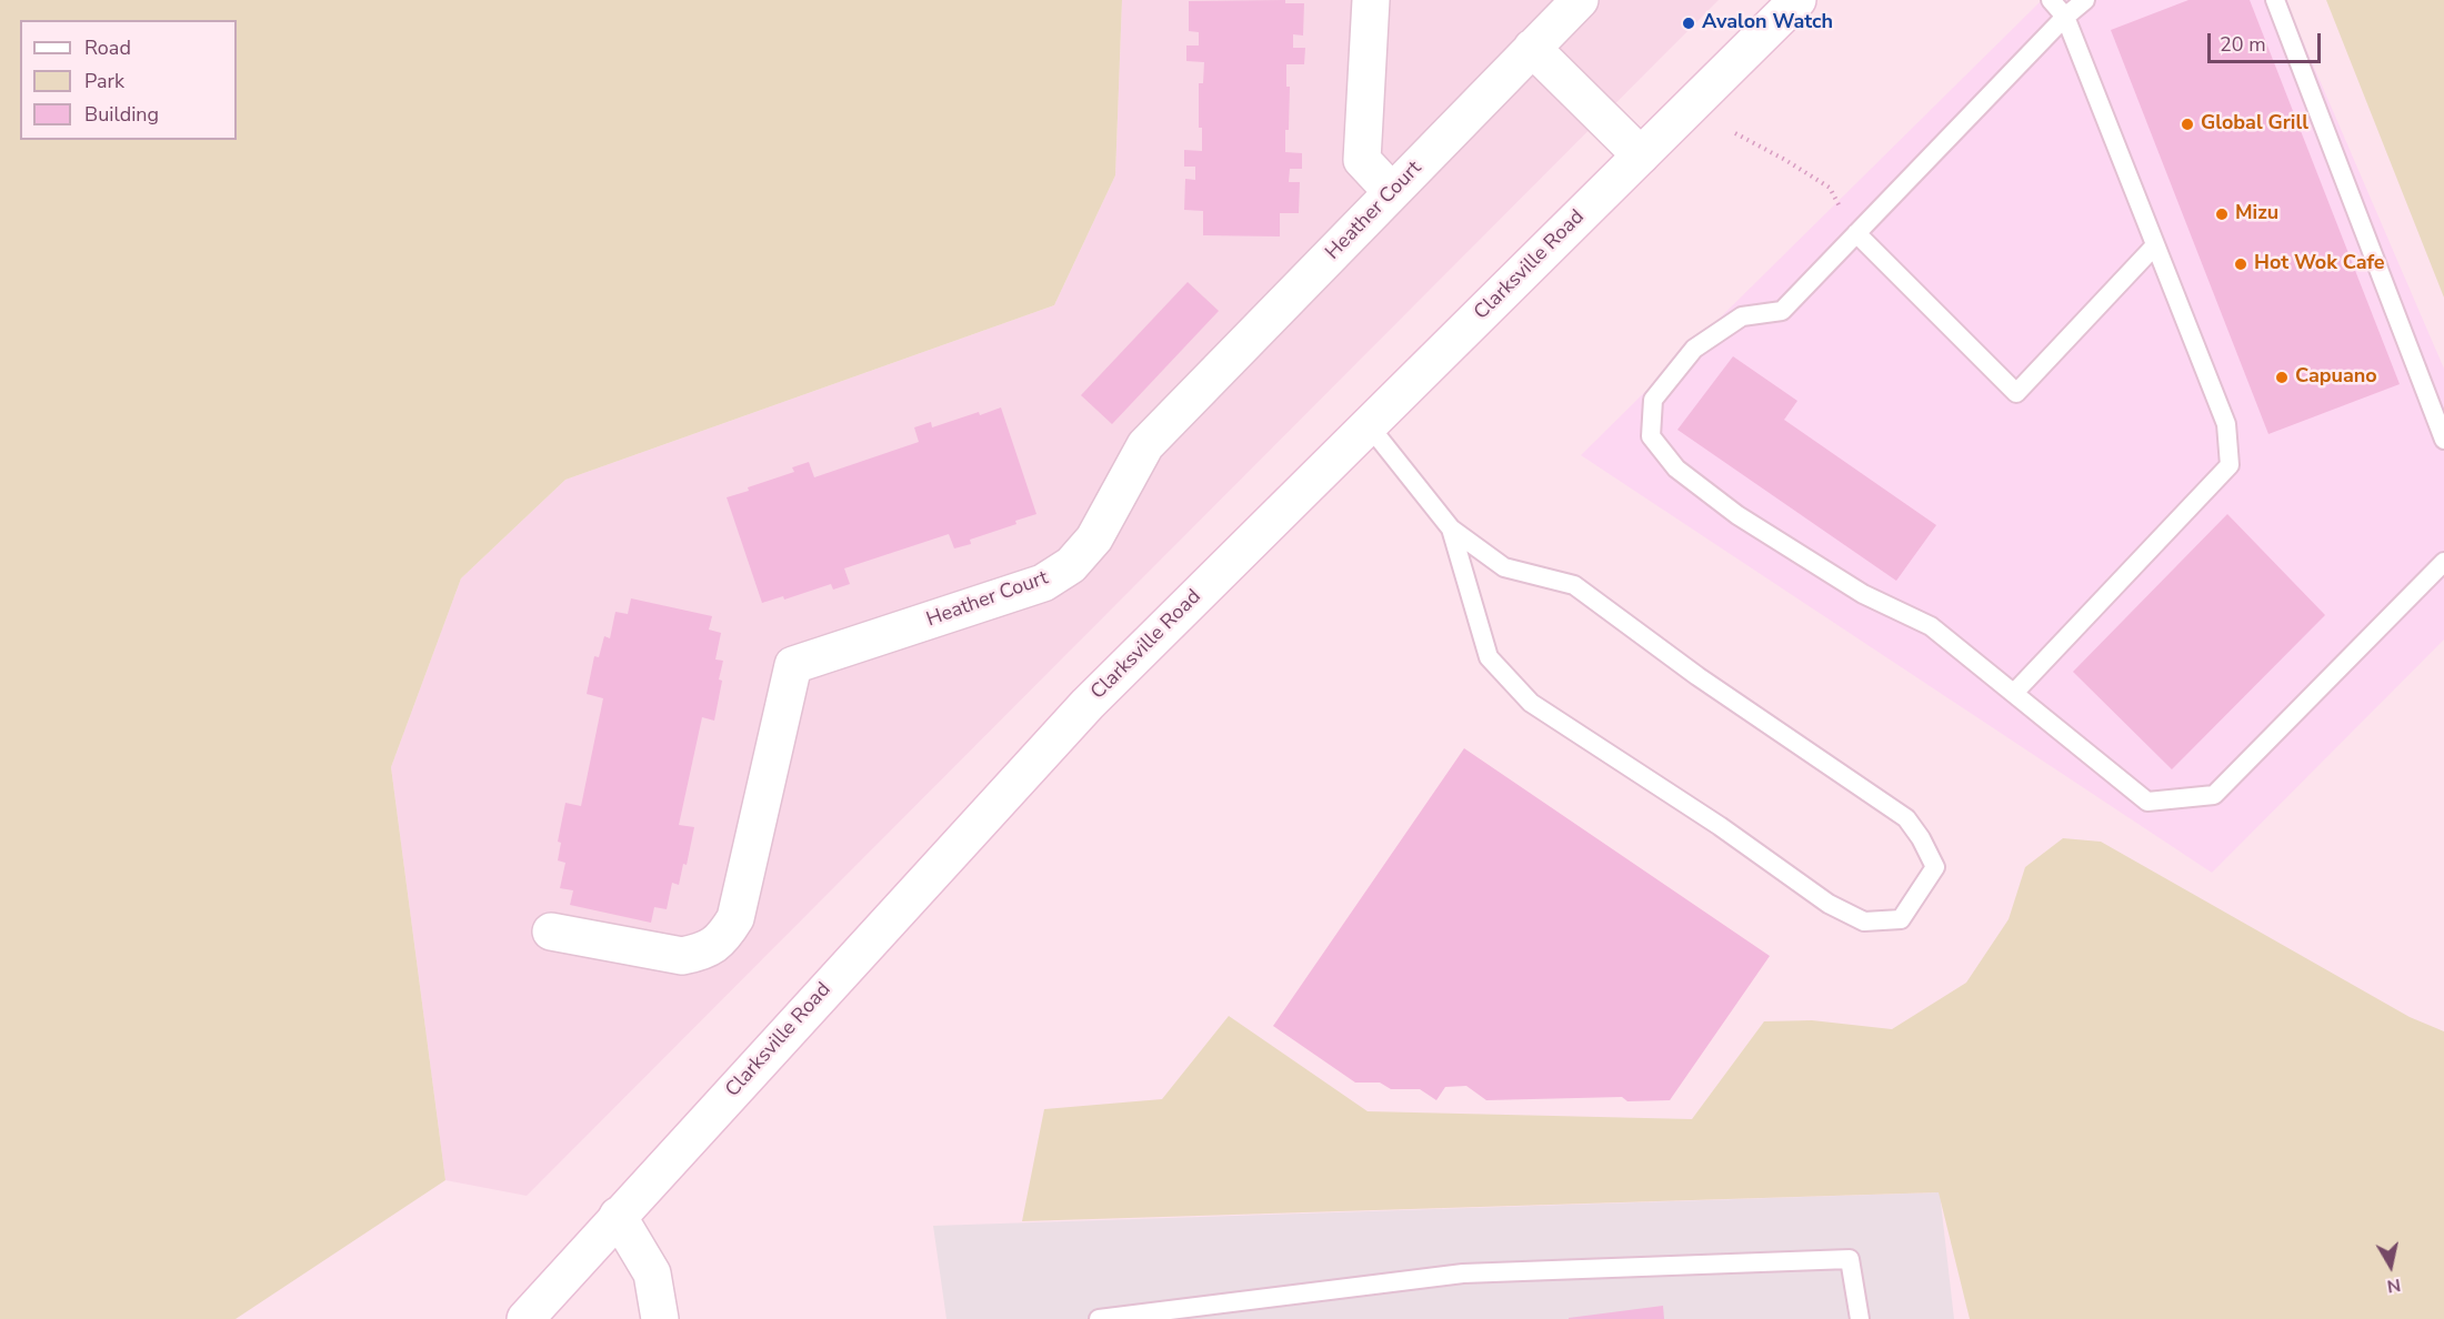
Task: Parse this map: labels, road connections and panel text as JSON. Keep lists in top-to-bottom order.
{
  "streets": {
    "street": ["Heather Court", "Clarksville Road"]
  },
  "places": [
    "Avalon Watch",
    "Global Grill",
    "Mizu",
    "Hot Wok Cafe",
    "Capuano"
  ],
  "legend": ["Road", "Park", "Building"],
  "scale_bar": "20 m",
  "north": "bottom"
}
